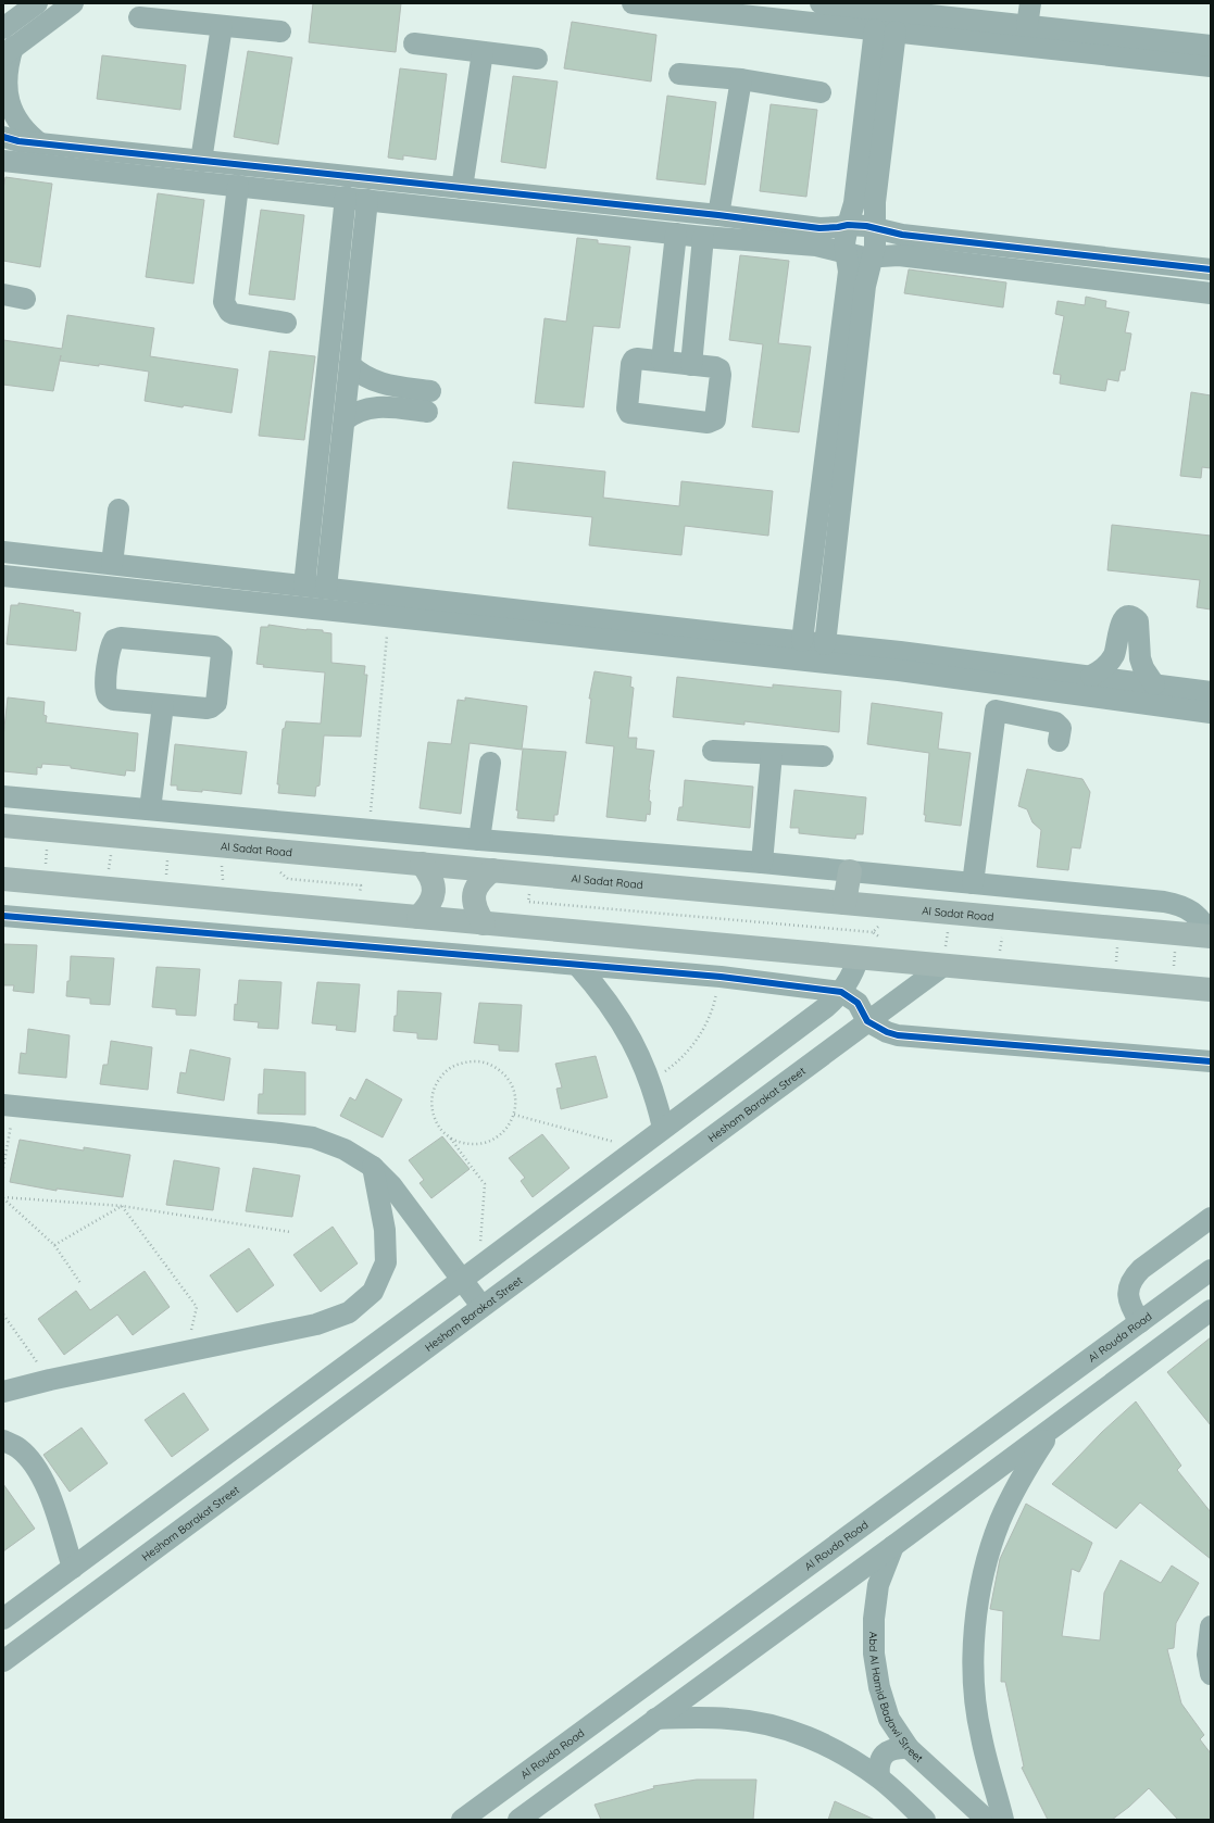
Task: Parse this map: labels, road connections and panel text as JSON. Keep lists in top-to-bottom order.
{
  "streets": {
    "main road": ["Al Sadat Road"],
    "street": ["Hesham Barakat Street", "Al Rouda Road", "Abd Al Hamid Badawi Street"]
  }
}
